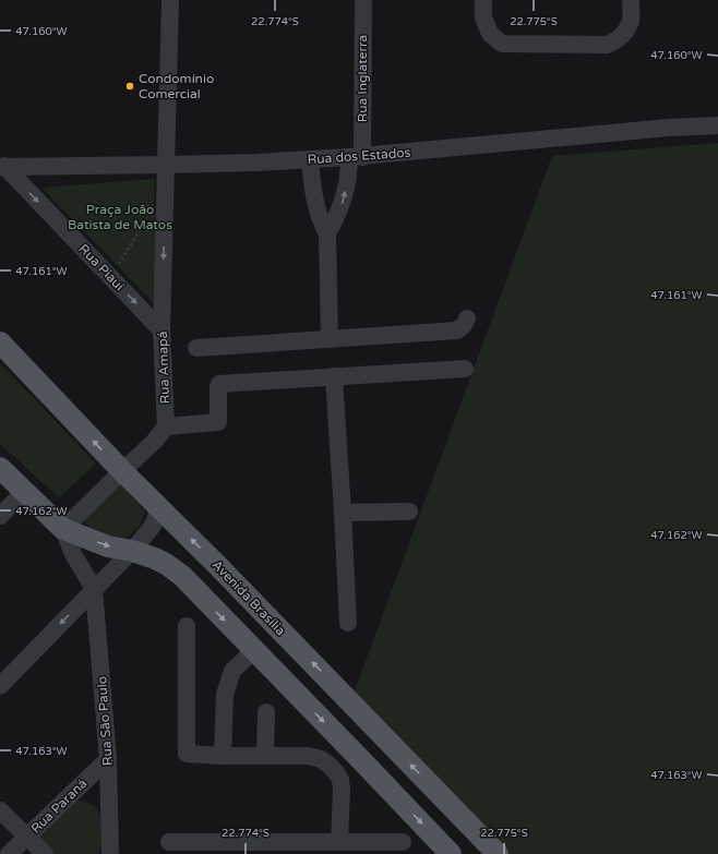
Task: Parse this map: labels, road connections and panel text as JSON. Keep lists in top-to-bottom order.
{
  "streets": {
    "main road": ["Avenida Brasília", "Rua São Paulo"],
    "street": [
      "Rua Inglaterra",
      "Rua dos Estados",
      "Rua Piauí",
      "Rua Amapá",
      "Rua Paraná"
    ]
  },
  "crossings": [
    ["Rua Inglaterra", "Rua dos Estados"],
    ["Rua dos Estados", "Rua Piauí"],
    ["Rua dos Estados", "Rua Amapá"],
    ["Rua Piauí", "Rua Amapá"],
    ["Rua São Paulo", "Rua Paraná"]
  ],
  "one_way": ["Rua Piauí"],
  "parks": ["Praça João Batista de Matos"],
  "places": ["Condomínio Comercial"],
  "coordinates": [
    "22.774°S",
    "22.775°S",
    "47.160°W",
    "47.161°W",
    "47.162°W",
    "47.163°W"
  ]
}
